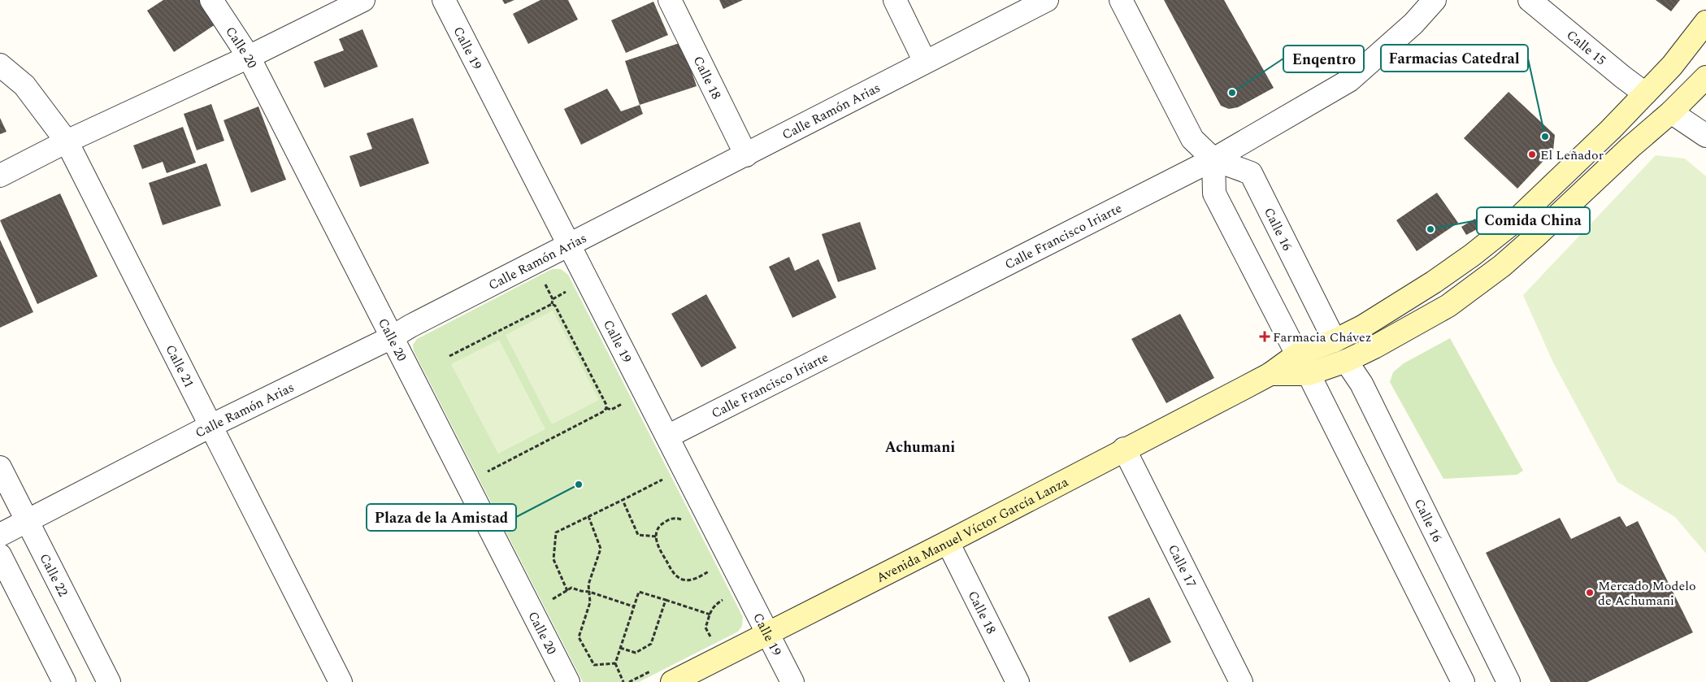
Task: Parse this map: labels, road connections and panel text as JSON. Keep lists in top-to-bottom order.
{
  "streets": {
    "main road": ["Avenida Manuel Víctor García Lanza"],
    "street": [
      "Calle 20",
      "Calle 15",
      "Calle 19",
      "Calle 18",
      "Calle Ramón Arias",
      "Calle 16",
      "Calle Francisco Iriarte",
      "Calle 21",
      "Calle 17",
      "Calle 22"
    ]
  },
  "crossings": [
    ["Calle 20", "Calle Ramón Arias"],
    ["Calle 19", "Calle Ramón Arias"],
    ["Calle 19", "Calle Francisco Iriarte"],
    ["Calle 19", "Avenida Manuel Víctor García Lanza"],
    ["Calle 18", "Calle Ramón Arias"],
    ["Calle 18", "Avenida Manuel Víctor García Lanza"],
    ["Calle Ramón Arias", "Calle 21"],
    ["Calle Ramón Arias", "Calle 22"],
    ["Calle 16", "Calle Francisco Iriarte"],
    ["Calle 16", "Avenida Manuel Víctor García Lanza"],
    ["Avenida Manuel Víctor García Lanza", "Calle 17"]
  ],
  "districts": ["Achumani"],
  "places": {
    "other": [
      "Enqentro",
      "Farmacias Catedral",
      "El Leñador",
      "Comida China",
      "Plaza de la Amistad",
      "Mercado Modelo de Achumani"
    ],
    "health": ["Farmacia Chávez"]
  }
}
